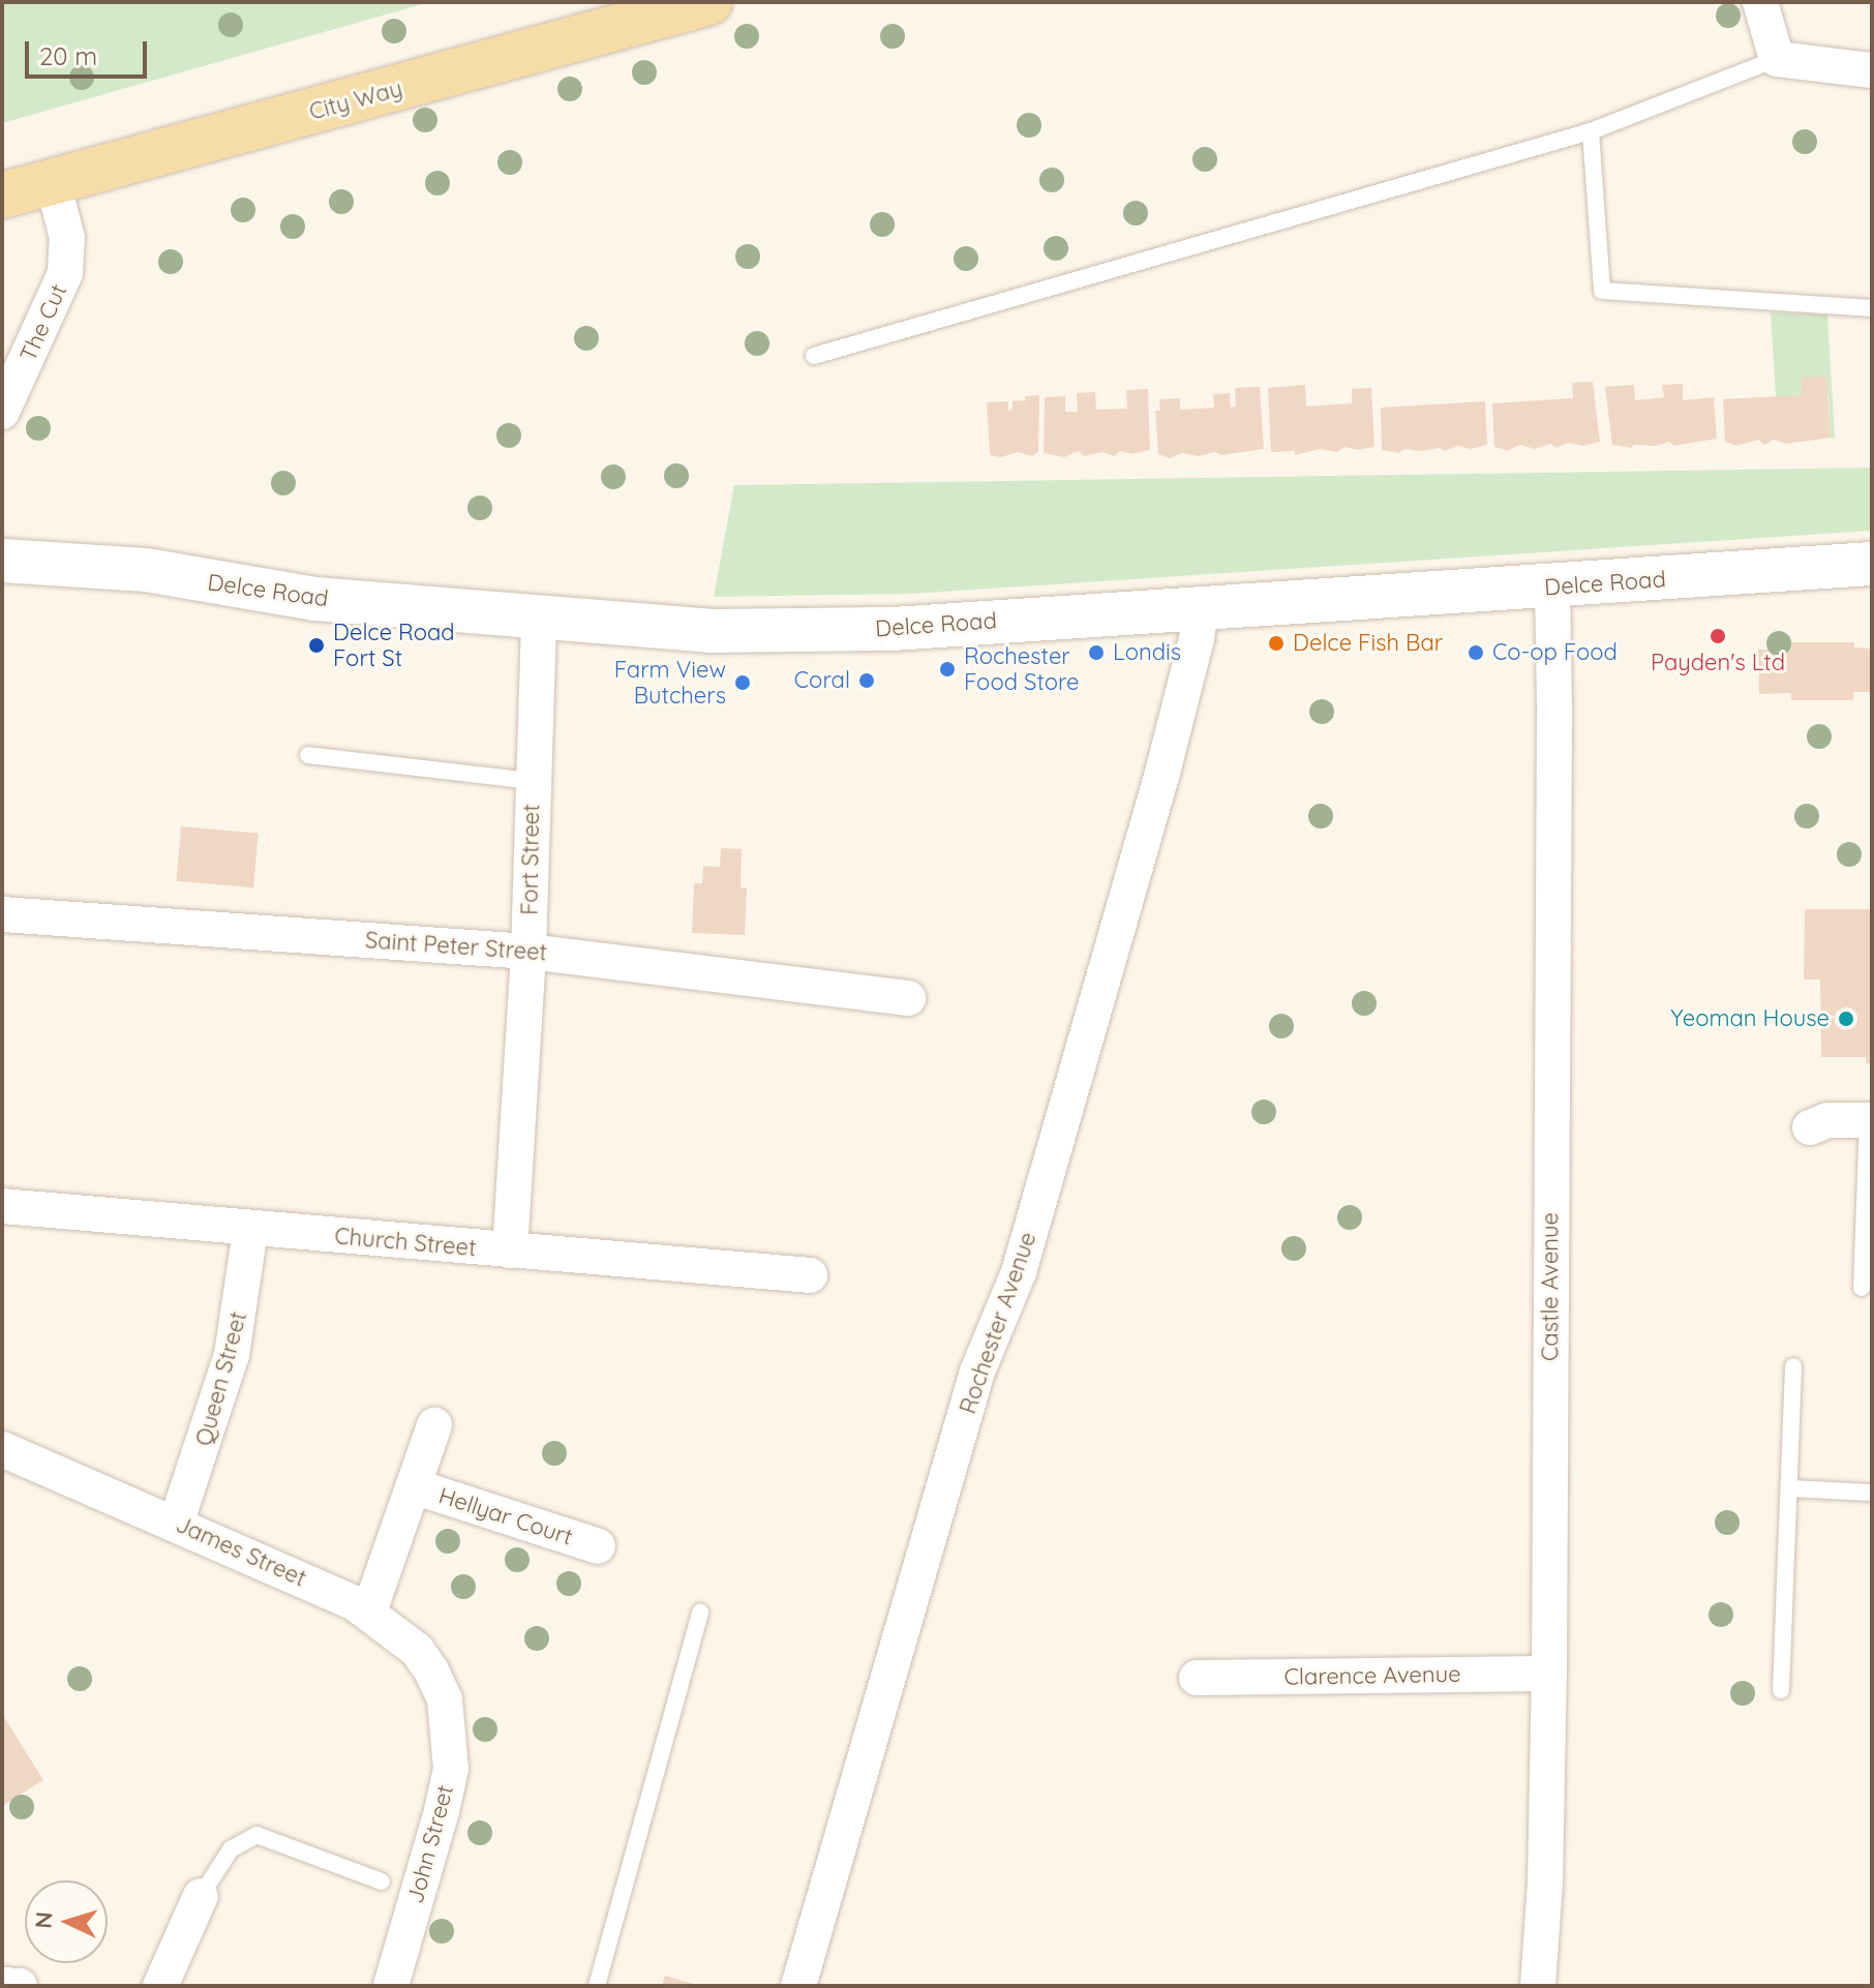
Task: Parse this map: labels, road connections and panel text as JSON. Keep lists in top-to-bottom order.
{
  "streets": {
    "main road": ["City Way"],
    "street": [
      "The Cut",
      "Delce Road",
      "Fort Street",
      "Saint Peter Street",
      "Church Street",
      "Castle Avenue",
      "Rochester Avenue",
      "Queen Street",
      "Hellyar Court",
      "James Street",
      "Clarence Avenue",
      "John Street"
    ]
  },
  "crossings": [
    ["City Way", "The Cut"],
    ["Delce Road", "Fort Street"],
    ["Delce Road", "Castle Avenue"],
    ["Delce Road", "Rochester Avenue"],
    ["Fort Street", "Saint Peter Street"],
    ["Fort Street", "Church Street"],
    ["Church Street", "Queen Street"],
    ["Castle Avenue", "Clarence Avenue"],
    ["Queen Street", "James Street"],
    ["Hellyar Court", "James Street"],
    ["James Street", "John Street"]
  ],
  "places": [
    "Payden's Ltd",
    "Delce Fish Bar",
    "Delce Road Fort St",
    "Londis",
    "Co-op Food",
    "Rochester Food Store",
    "Coral",
    "Farm View Butchers",
    "Yeoman House"
  ],
  "scale_bar": "20 m",
  "north": "left"
}
